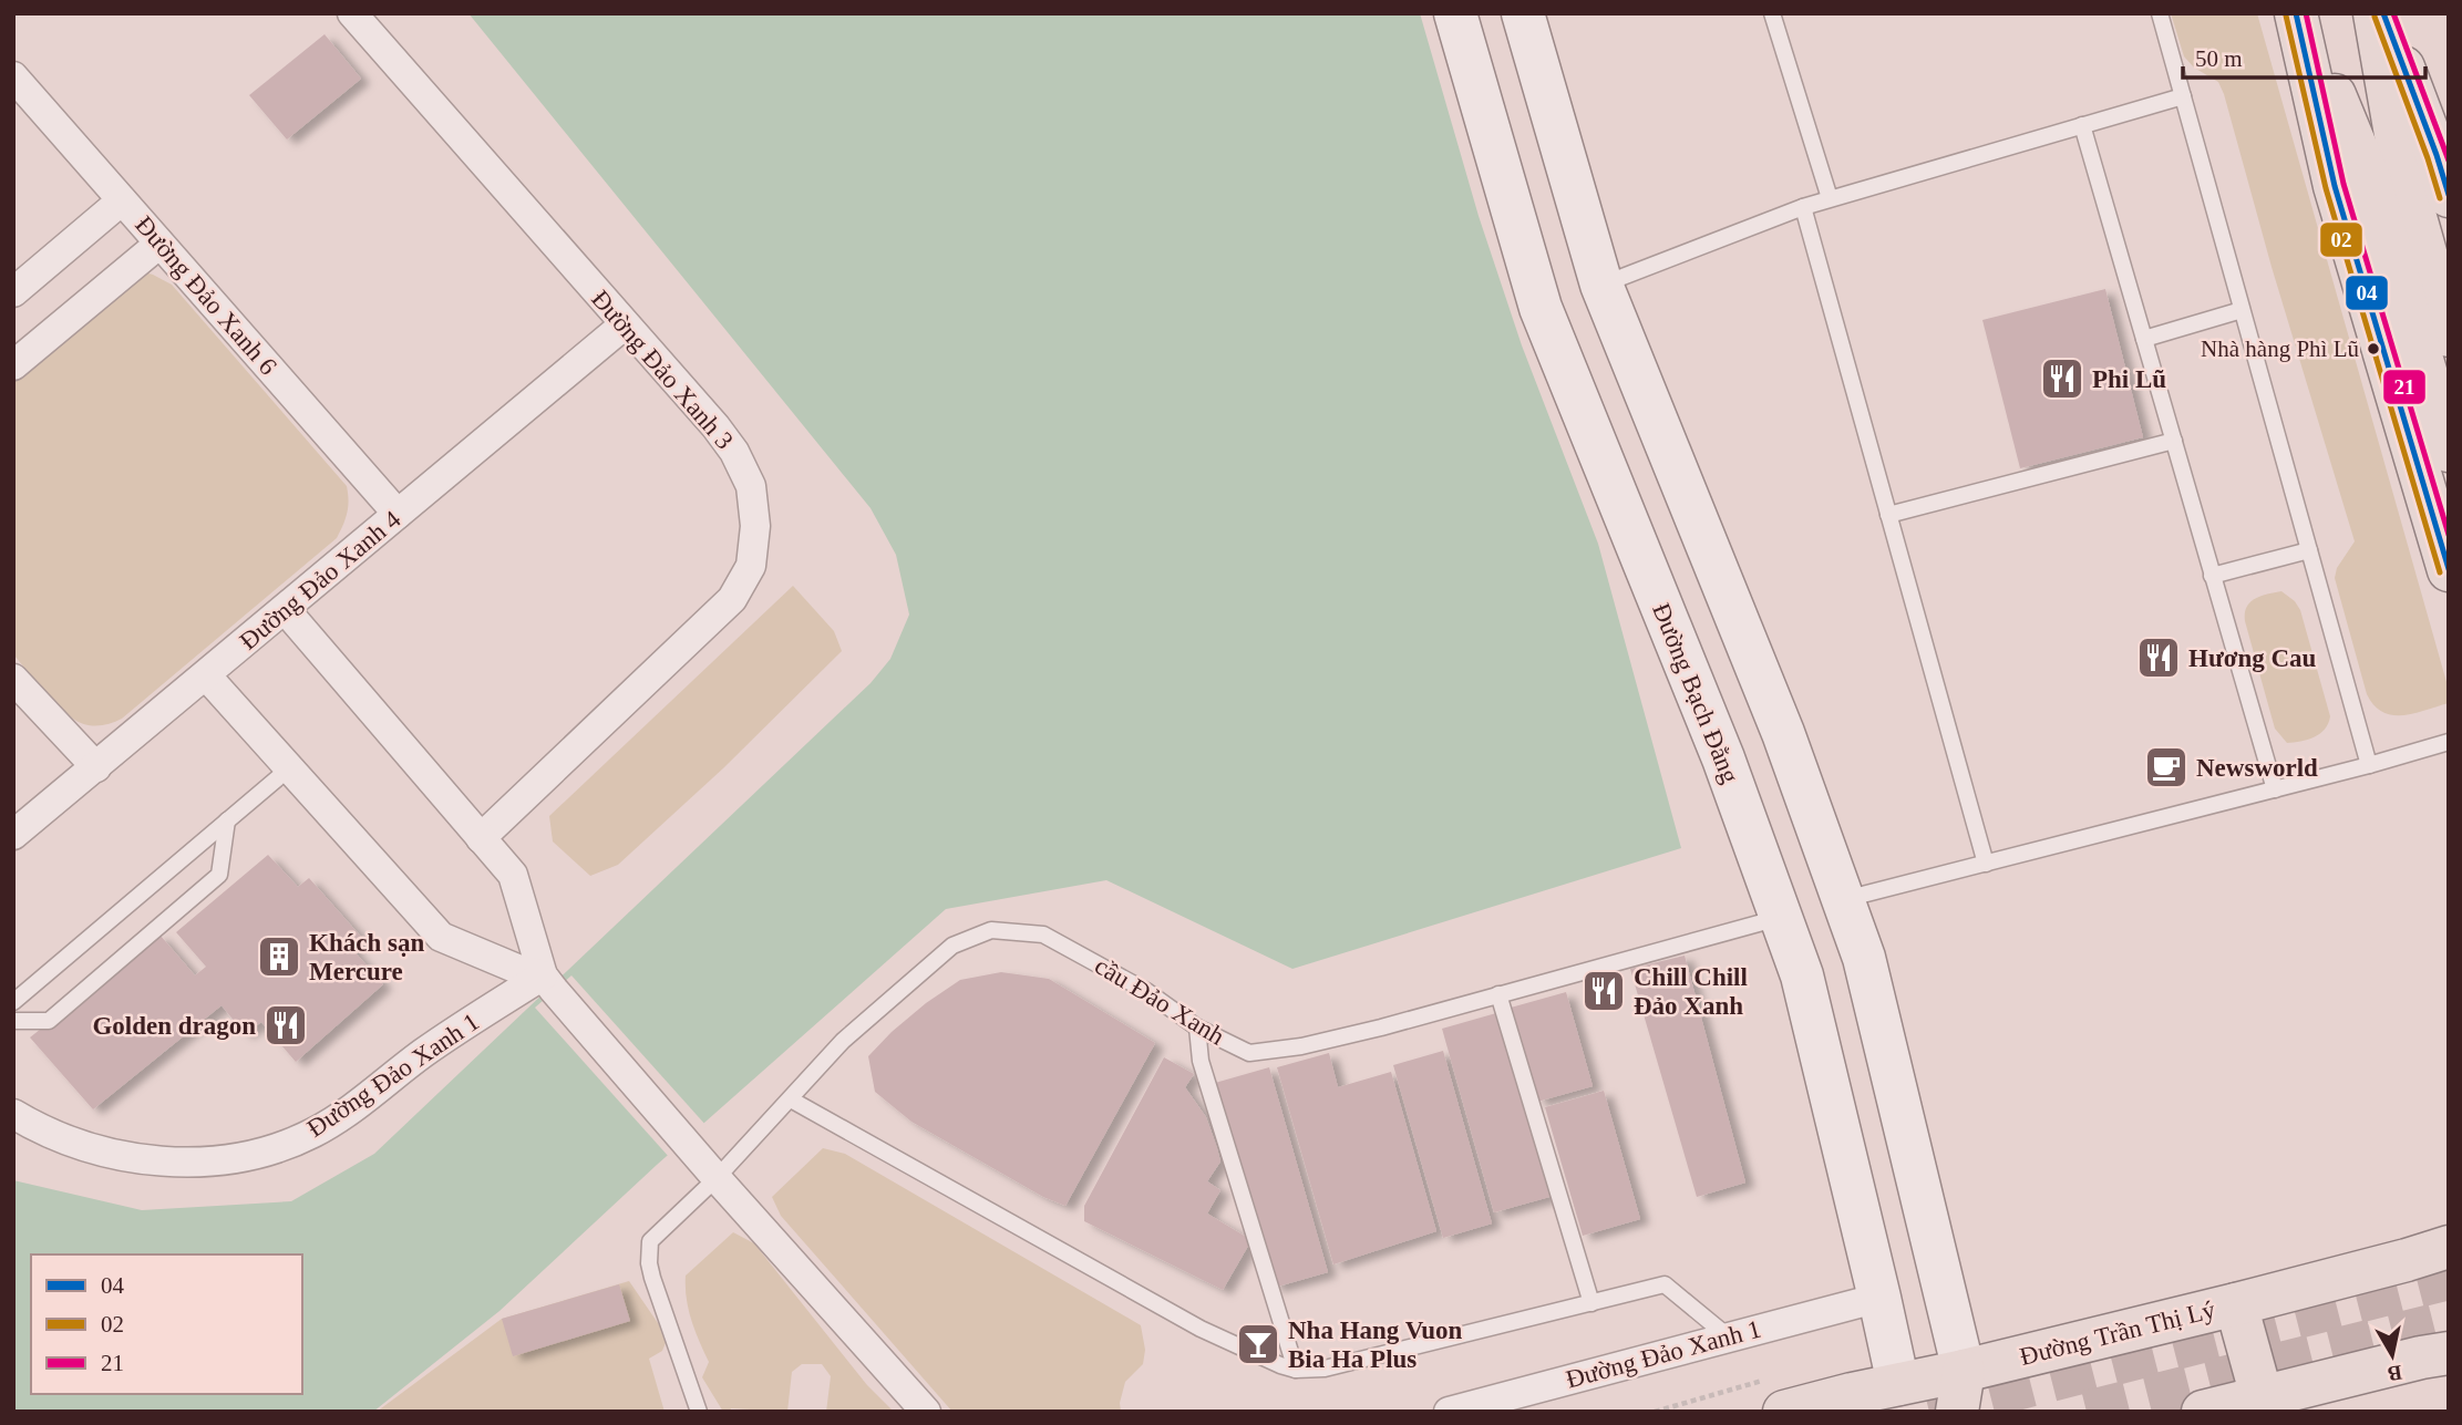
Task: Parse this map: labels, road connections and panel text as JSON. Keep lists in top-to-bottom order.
{
  "streets": {
    "main road": ["Đường Bạch Đằng", "Đường Trần Thị Lý"],
    "street": [
      "Đường Đảo Xanh 6",
      "Đường Đảo Xanh 3",
      "Đường Đảo Xanh 4",
      "Đường Đảo Xanh 1"
    ],
    "lane": ["cầu Đảo Xanh"]
  },
  "crossings": [
    ["Đường Đảo Xanh 6", "Đường Đảo Xanh 4"],
    ["Đường Đảo Xanh 3", "Đường Đảo Xanh 4"],
    ["Đường Bạch Đằng", "cầu Đảo Xanh"],
    ["Đường Bạch Đằng", "Đường Đảo Xanh 1"],
    ["Đường Bạch Đằng", "Đường Trần Thị Lý"]
  ],
  "places": {
    "other": ["Nhà hàng Phì Lũ"],
    "restaurant": [
      "Phi Lũ",
      "Hương Cau",
      "Chill Chill Đảo Xanh",
      "Golden dragon"
    ],
    "cafe": ["Newsworld"],
    "building": ["Khách sạn Mercure"],
    "bar": ["Nha Hang Vuon Bia Ha Plus"]
  },
  "lines": ["transit line 04", "transit line 21", "transit line 02"],
  "legend": ["04", "02", "21"],
  "scale_bar": "50 m",
  "north": "bottom"
}
